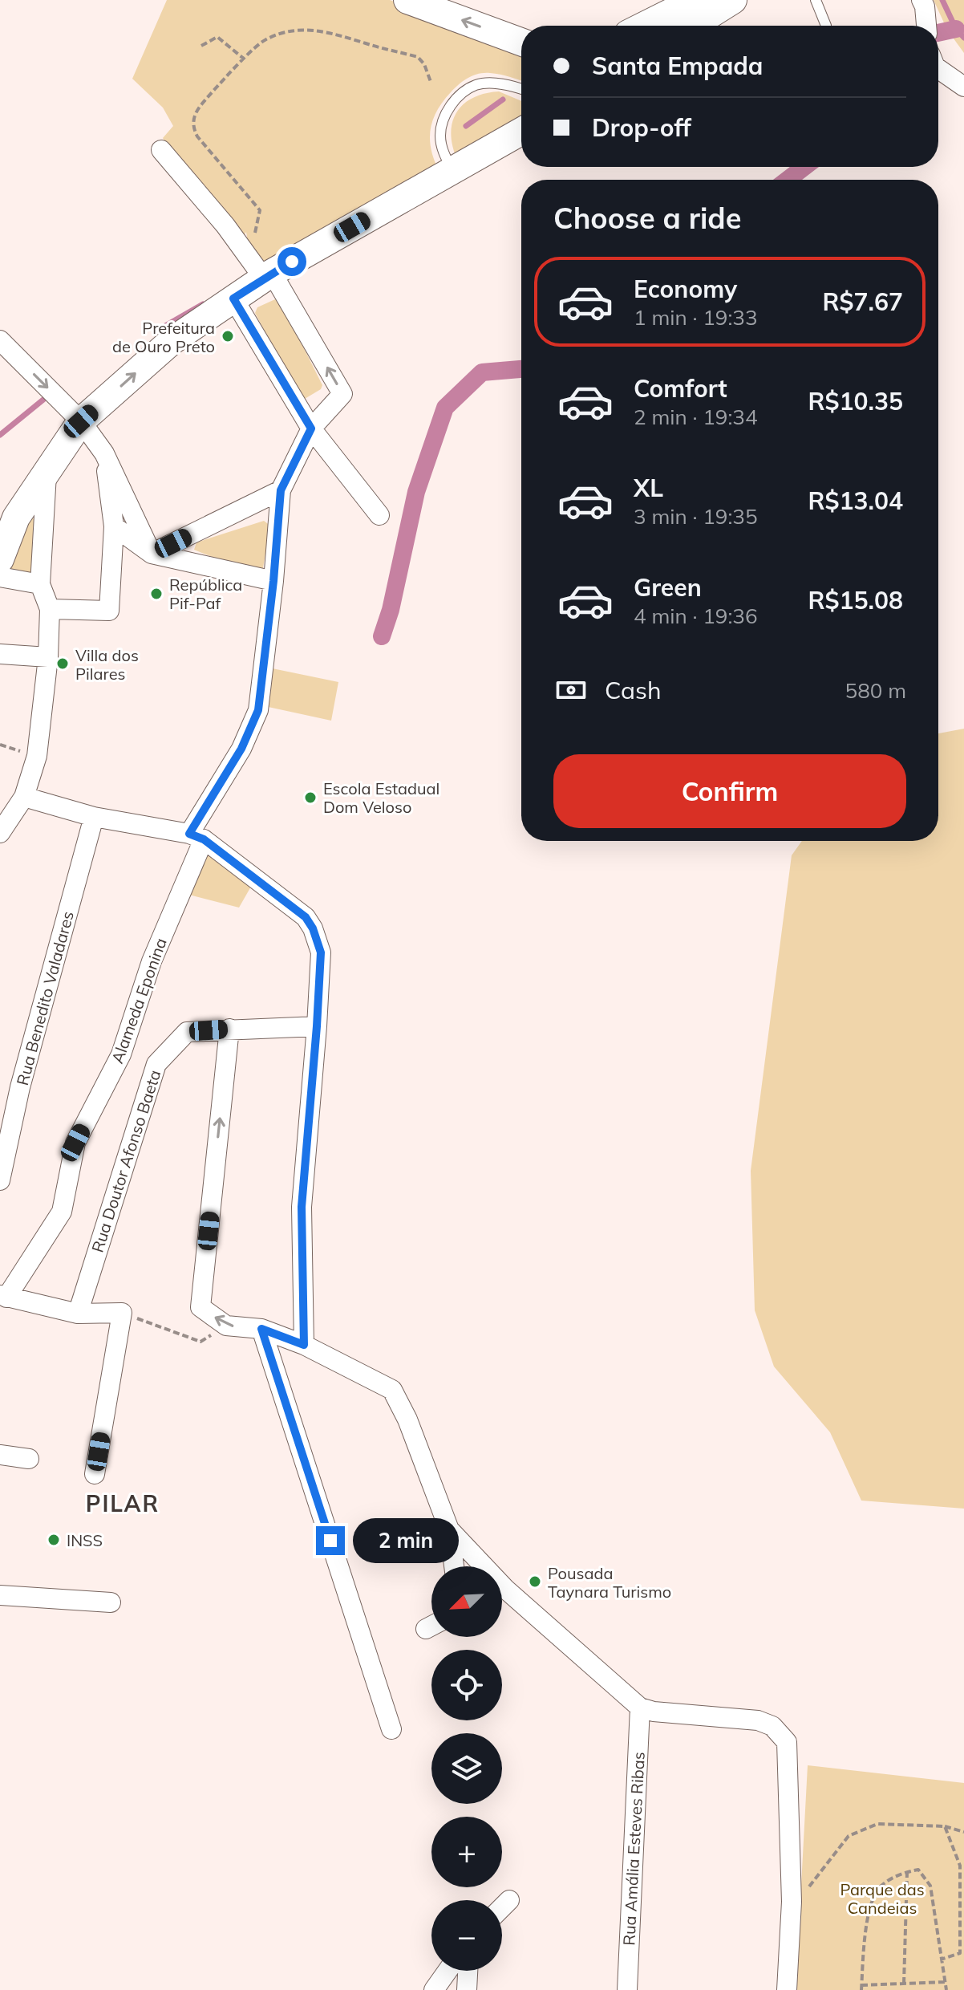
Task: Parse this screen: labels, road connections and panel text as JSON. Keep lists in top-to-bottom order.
{
  "streets": {
    "street": [
      "Rua Benedito Valadares",
      "Alameda Eponina",
      "Rua Doutor Afonso Baeta",
      "Rua Amália Esteves Ribas"
    ]
  },
  "districts": ["PILAR"],
  "parks": ["Parque das Candeias"],
  "places": [
    "Prefeitura de Ouro Preto",
    "República Pif-Paf",
    "Villa dos Pilares",
    "Escola Estadual Dom Veloso",
    "INSS",
    "Pousada Taynara Turismo"
  ],
  "north": "bottom left",
  "page": {
    "banner": ["Santa Empada", "Drop-off"],
    "heading": "Choose a ride",
    "list": [
      {
        "name": "Economy",
        "note": "1 min · 19:33",
        "value": "R$7.67"
      },
      {
        "name": "Comfort",
        "note": "2 min · 19:34",
        "value": "R$10.35"
      },
      {
        "name": "XL",
        "note": "3 min · 19:35",
        "value": "R$13.04"
      },
      {
        "name": "Green",
        "note": "4 min · 19:36",
        "value": "R$15.08"
      }
    ],
    "pay": ["Cash", "580 m"],
    "buttons": "Confirm",
    "bubble": "2 min",
    "map_buttons": ["+", "−"]
  }
}
